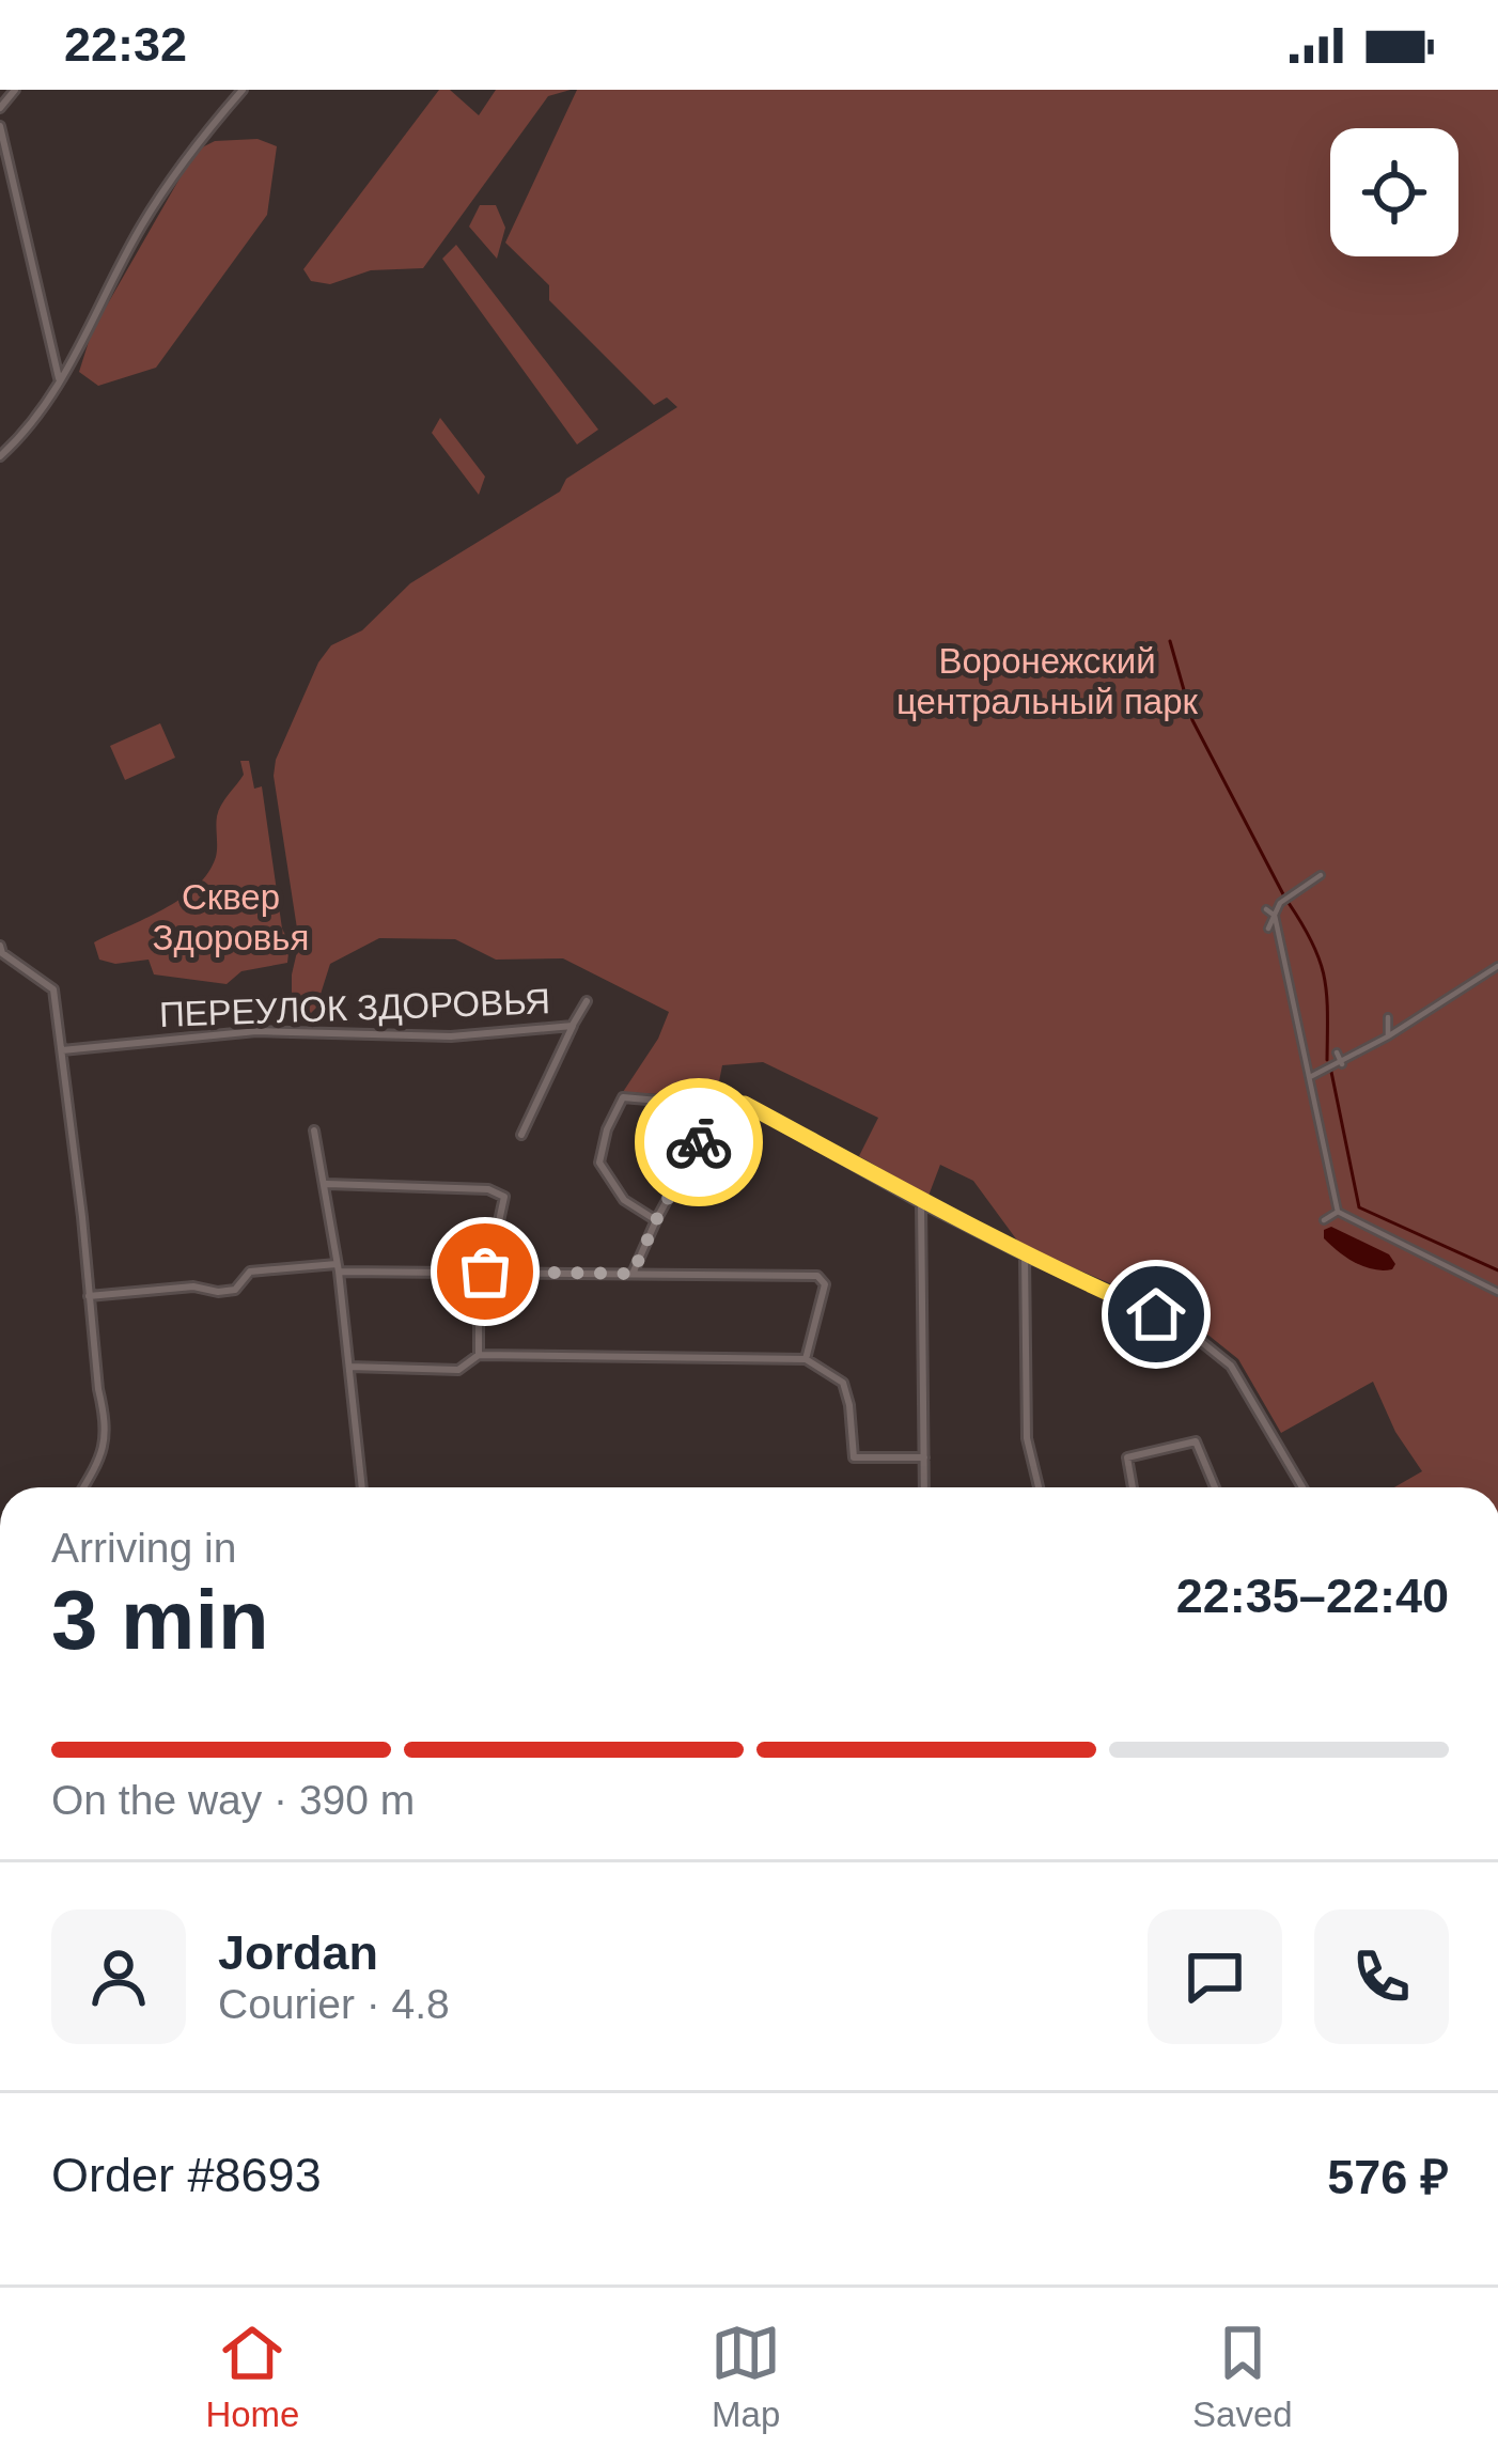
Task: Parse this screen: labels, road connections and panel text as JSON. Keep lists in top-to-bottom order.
{
  "streets": {
    "street": ["ПЕРЕУЛОК ЗДОРОВЬЯ"]
  },
  "parks": ["Воронежский центральный парк", "Сквер Здоровья"],
  "page": {
    "status": "22:32",
    "heading": ["3 min", "Arriving in", "22:35–22:40"],
    "panel": [
      "Jordan",
      "Courier · 4.8",
      "Order #8693",
      "576 ₽"
    ],
    "bar": "On the way · 390 m",
    "tabs": ["Home", "Map", "Saved"]
  }
}
